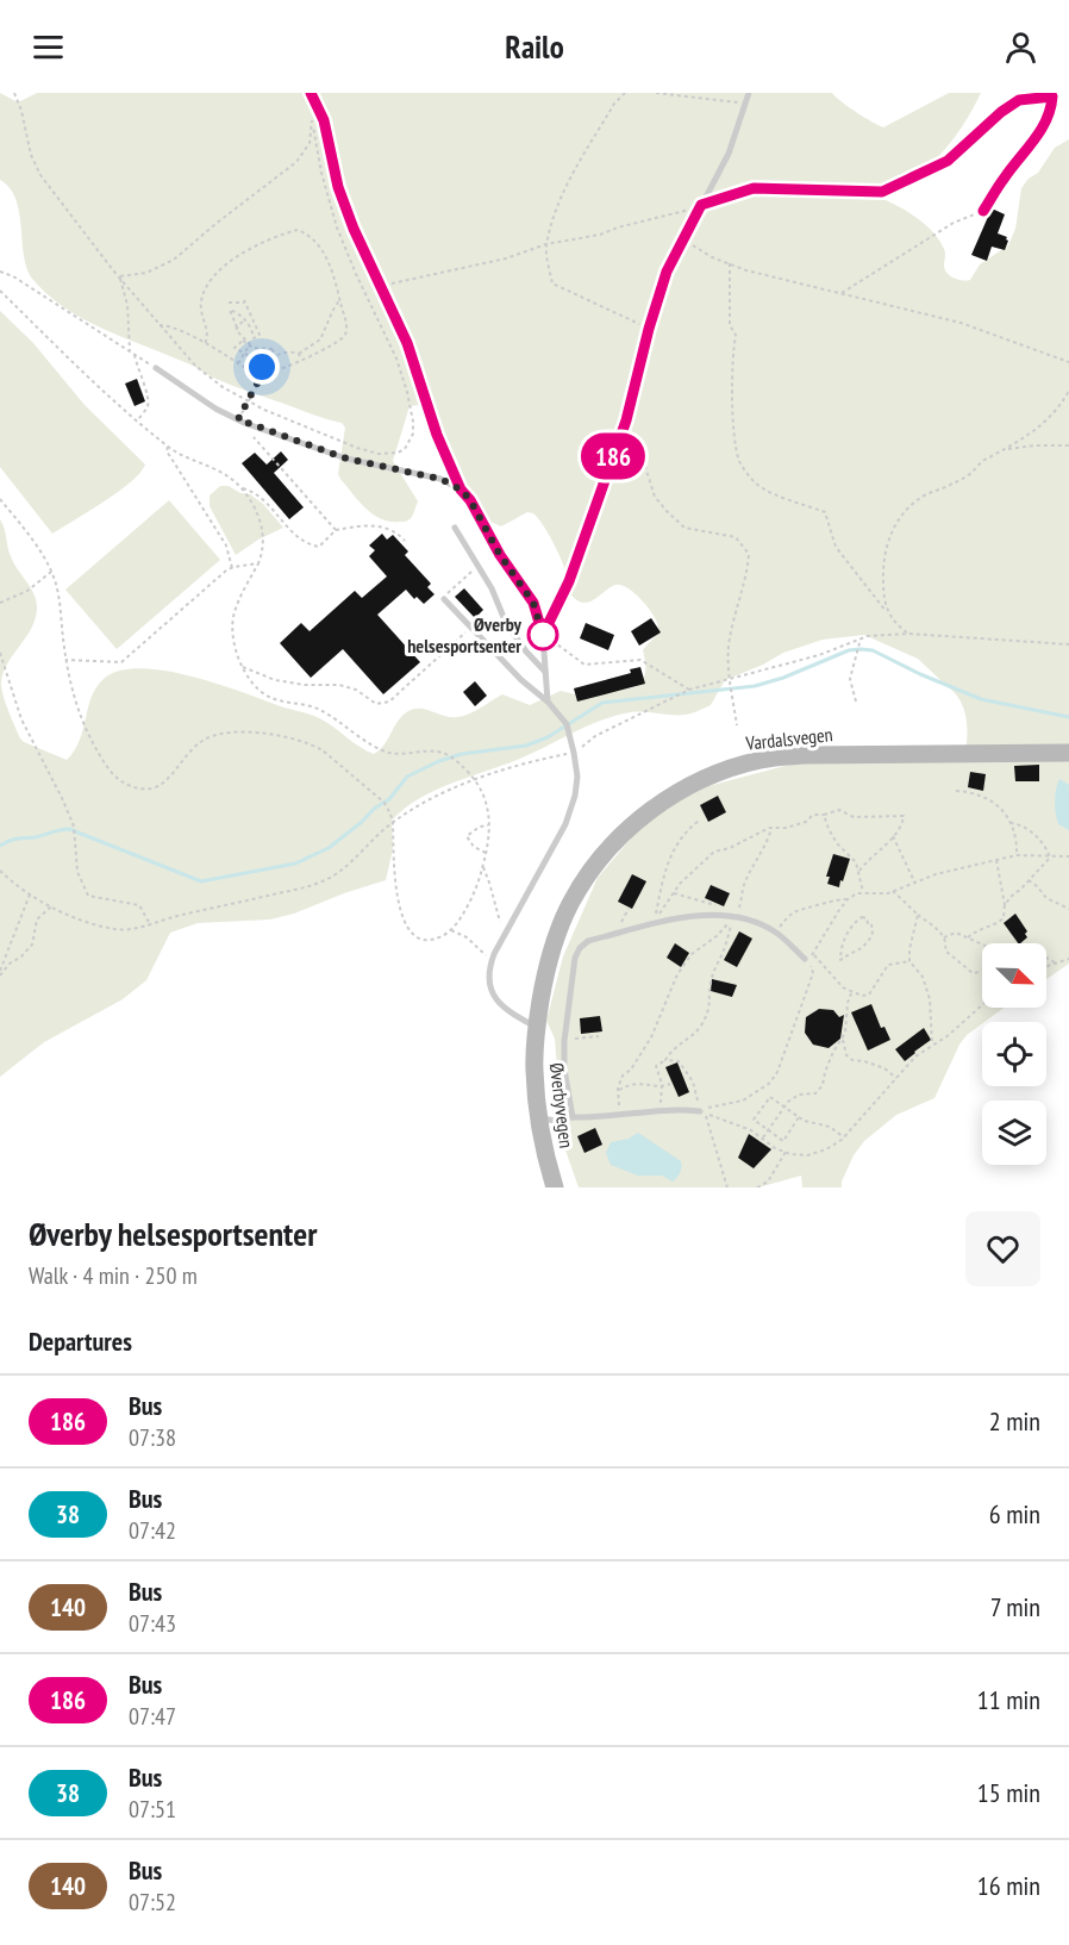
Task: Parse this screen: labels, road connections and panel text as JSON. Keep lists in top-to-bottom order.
{
  "streets": {
    "main road": ["Vardalsvegen", "Øverbyvegen"]
  },
  "crossings": [
    ["Vardalsvegen", "Øverbyvegen"]
  ],
  "places": ["Øverby helsesportsenter"],
  "lines": ["bus line 186"],
  "north": "bottom right",
  "page": {
    "header": "Railo",
    "on_map": "186",
    "heading": [
      ["Øverby helsesportsenter", "Walk · 4 min · 250 m"],
      "Departures"
    ],
    "list": [
      {
        "mark": "186",
        "name": "Bus",
        "note": "07:38",
        "value": "2 min"
      },
      {
        "mark": "38",
        "name": "Bus",
        "note": "07:42",
        "value": "6 min"
      },
      {
        "mark": "140",
        "name": "Bus",
        "note": "07:43",
        "value": "7 min"
      },
      {
        "mark": "186",
        "name": "Bus",
        "note": "07:47",
        "value": "11 min"
      },
      {
        "mark": "38",
        "name": "Bus",
        "note": "07:51",
        "value": "15 min"
      },
      {
        "mark": "140",
        "name": "Bus",
        "note": "07:52",
        "value": "16 min"
      }
    ]
  }
}
